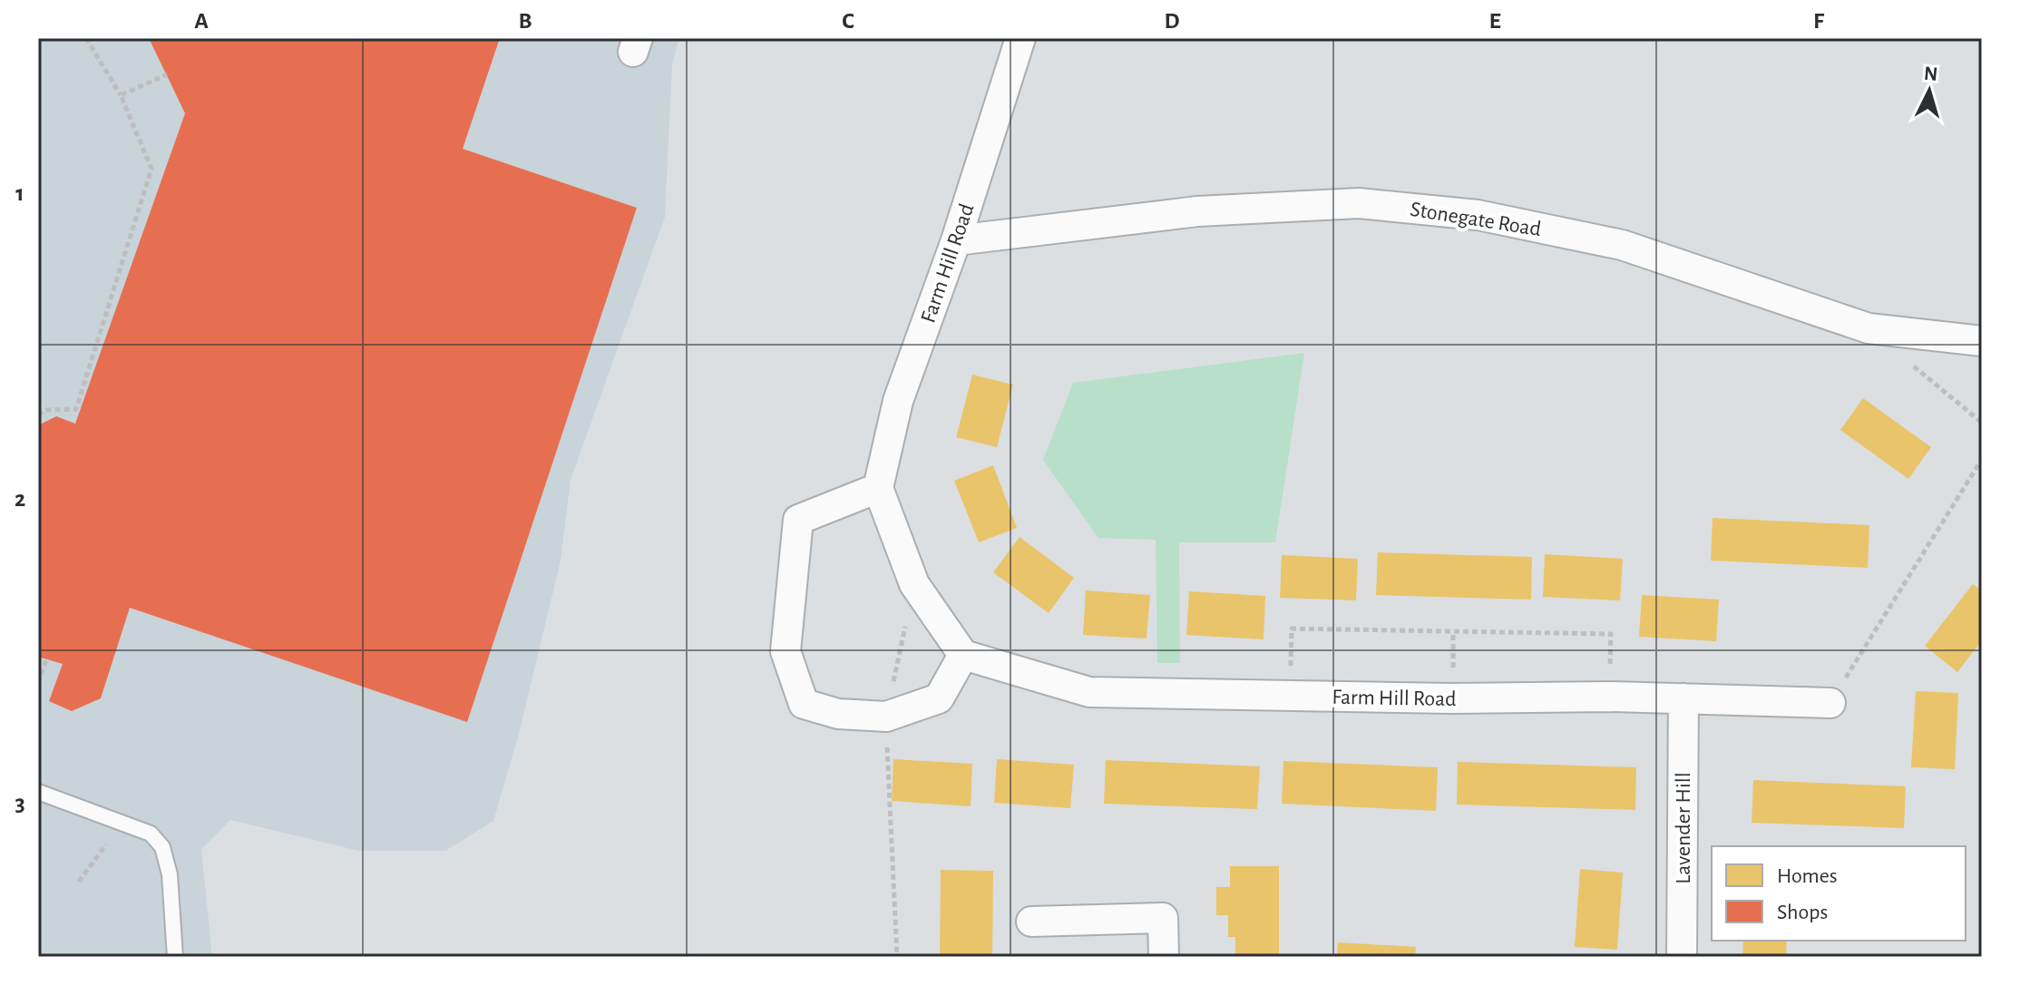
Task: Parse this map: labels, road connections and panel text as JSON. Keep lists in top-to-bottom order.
{
  "streets": {
    "street": ["Stonegate Road", "Farm Hill Road", "Lavender Hill"]
  },
  "crossings": [
    ["Stonegate Road", "Farm Hill Road"],
    ["Farm Hill Road", "Lavender Hill"]
  ],
  "legend": ["Homes", "Shops"],
  "north": "top",
  "grid": {
    "columns": [
      "A",
      "B",
      "C",
      "D",
      "E",
      "F"
    ],
    "rows": ["1", "2", "3"]
  }
}
